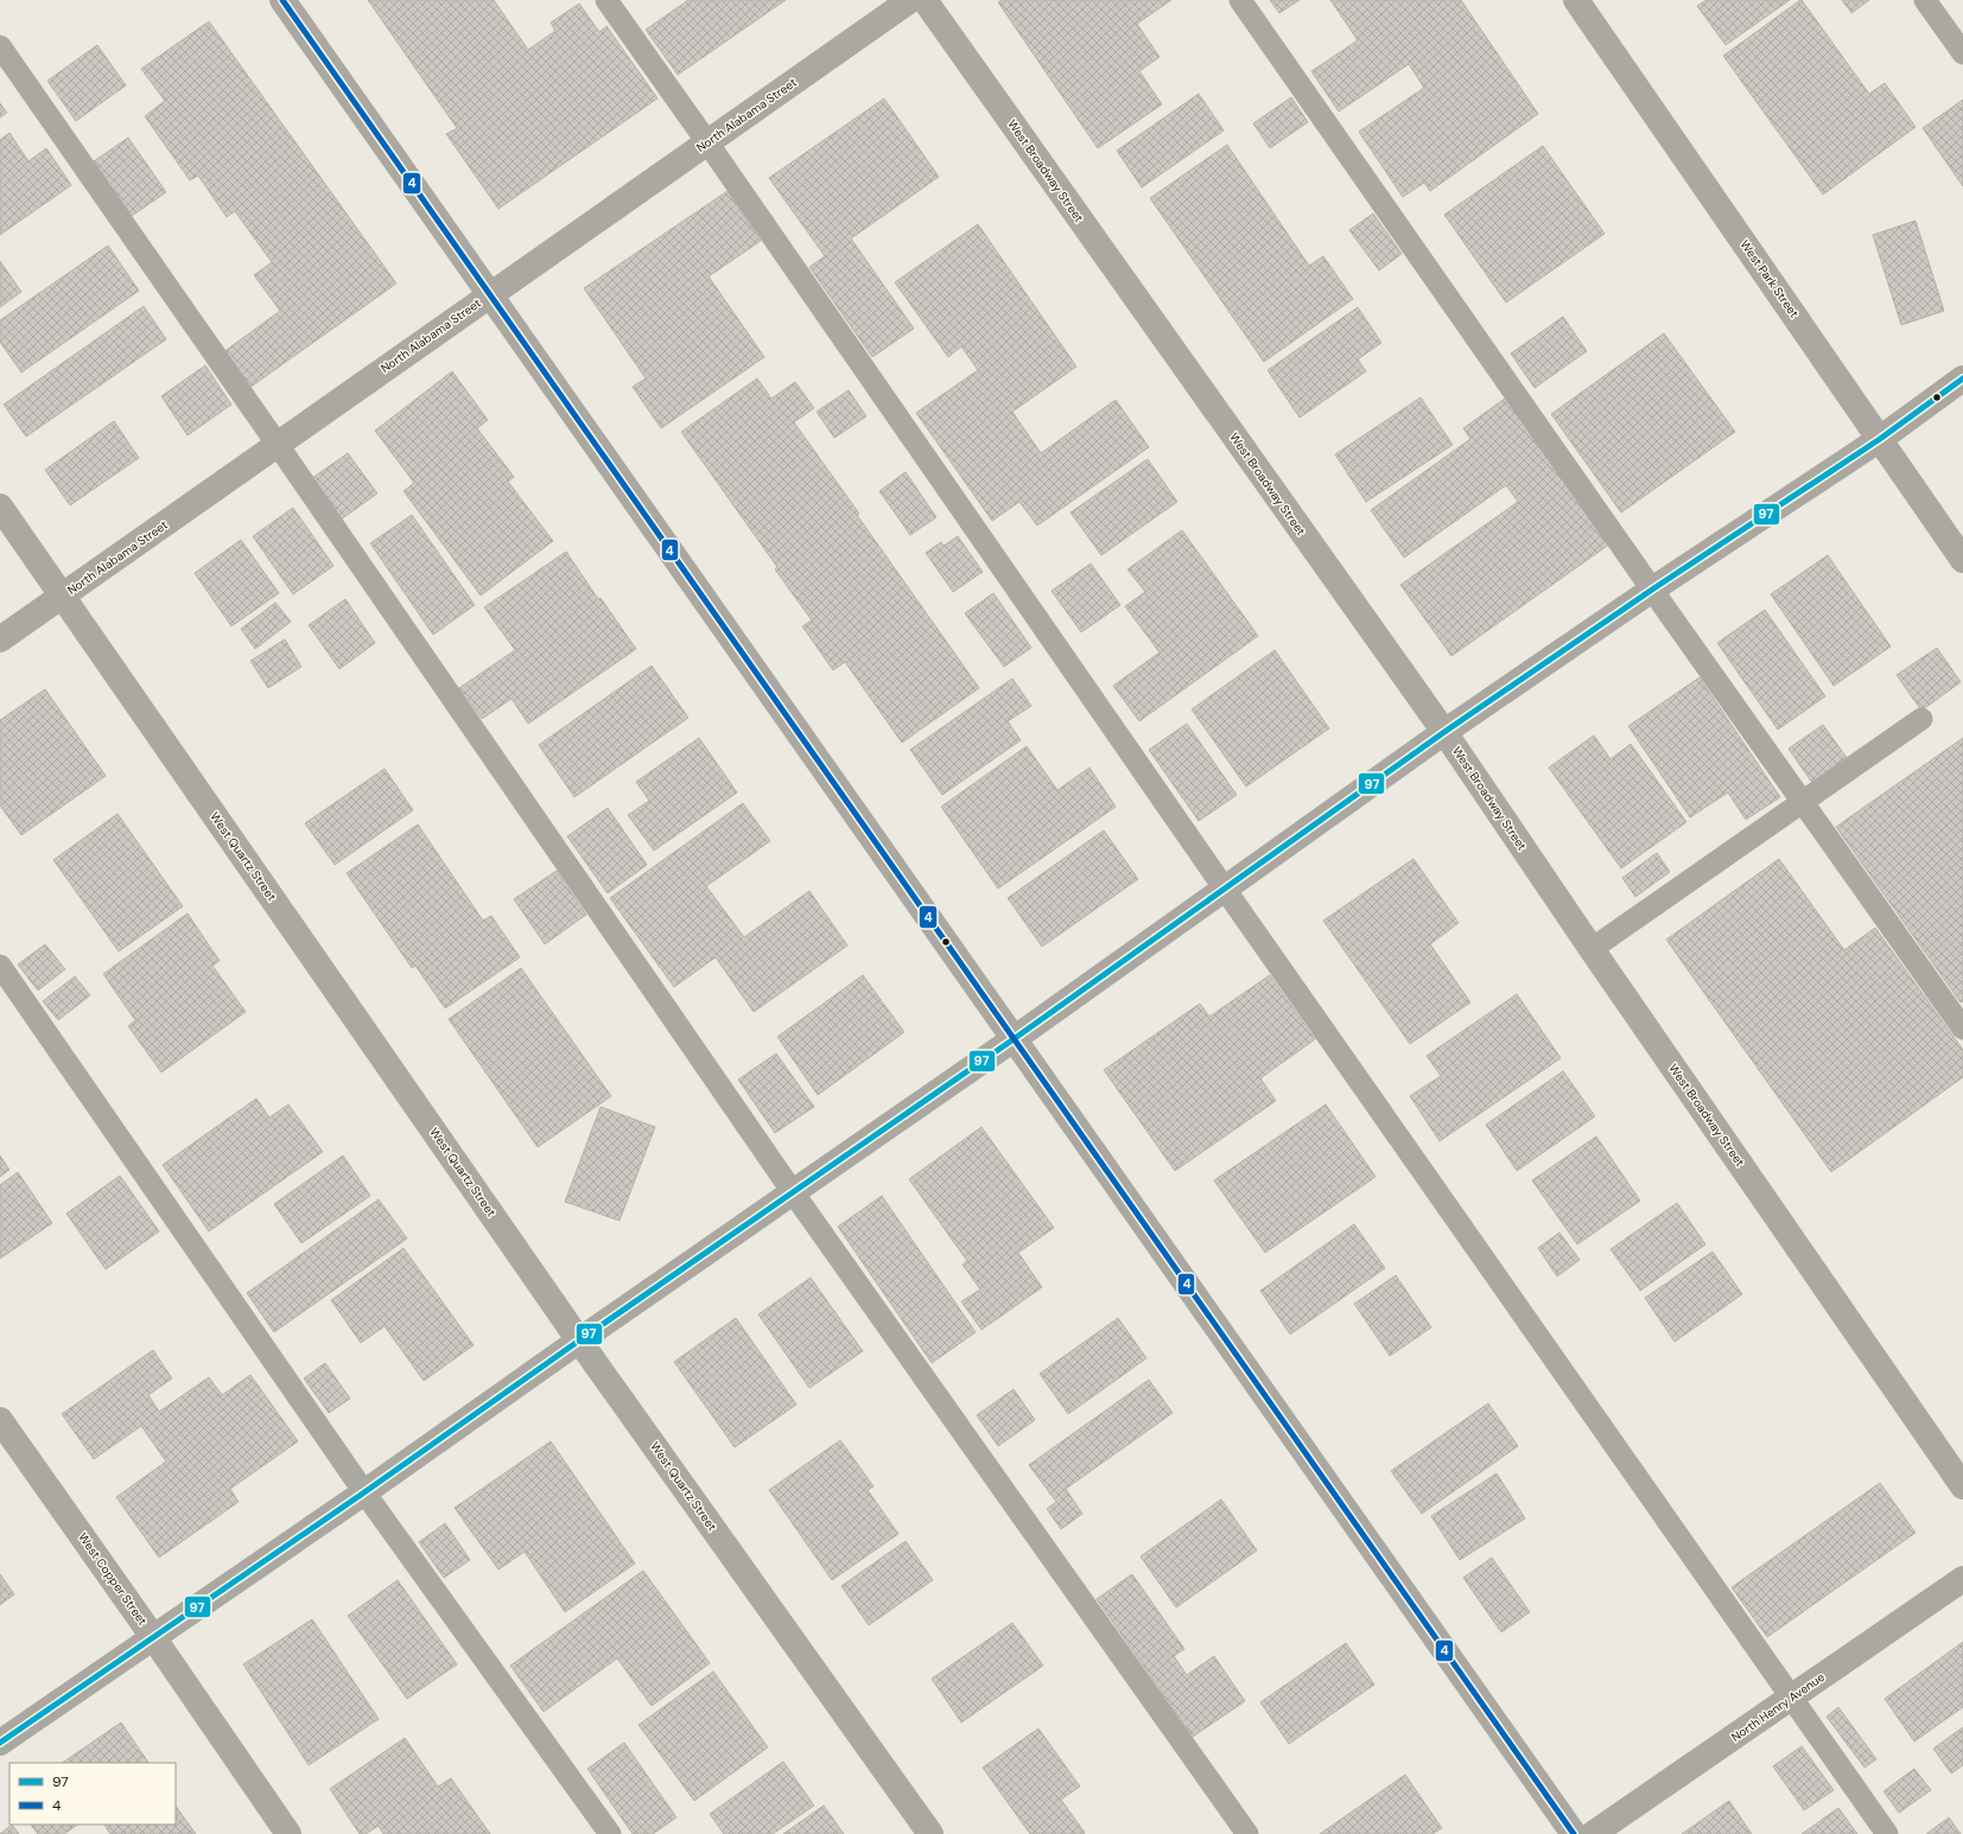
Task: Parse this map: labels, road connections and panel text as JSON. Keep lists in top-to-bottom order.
{
  "streets": {
    "street": [
      "North Alabama Street",
      "West Broadway Street",
      "West Park Street",
      "West Quartz Street",
      "West Copper Street",
      "North Henry Avenue"
    ]
  },
  "crossings": [
    ["North Alabama Street", "West Quartz Street"]
  ],
  "lines": ["transit line 4", "transit line 97"],
  "legend": ["97", "4"]
}
